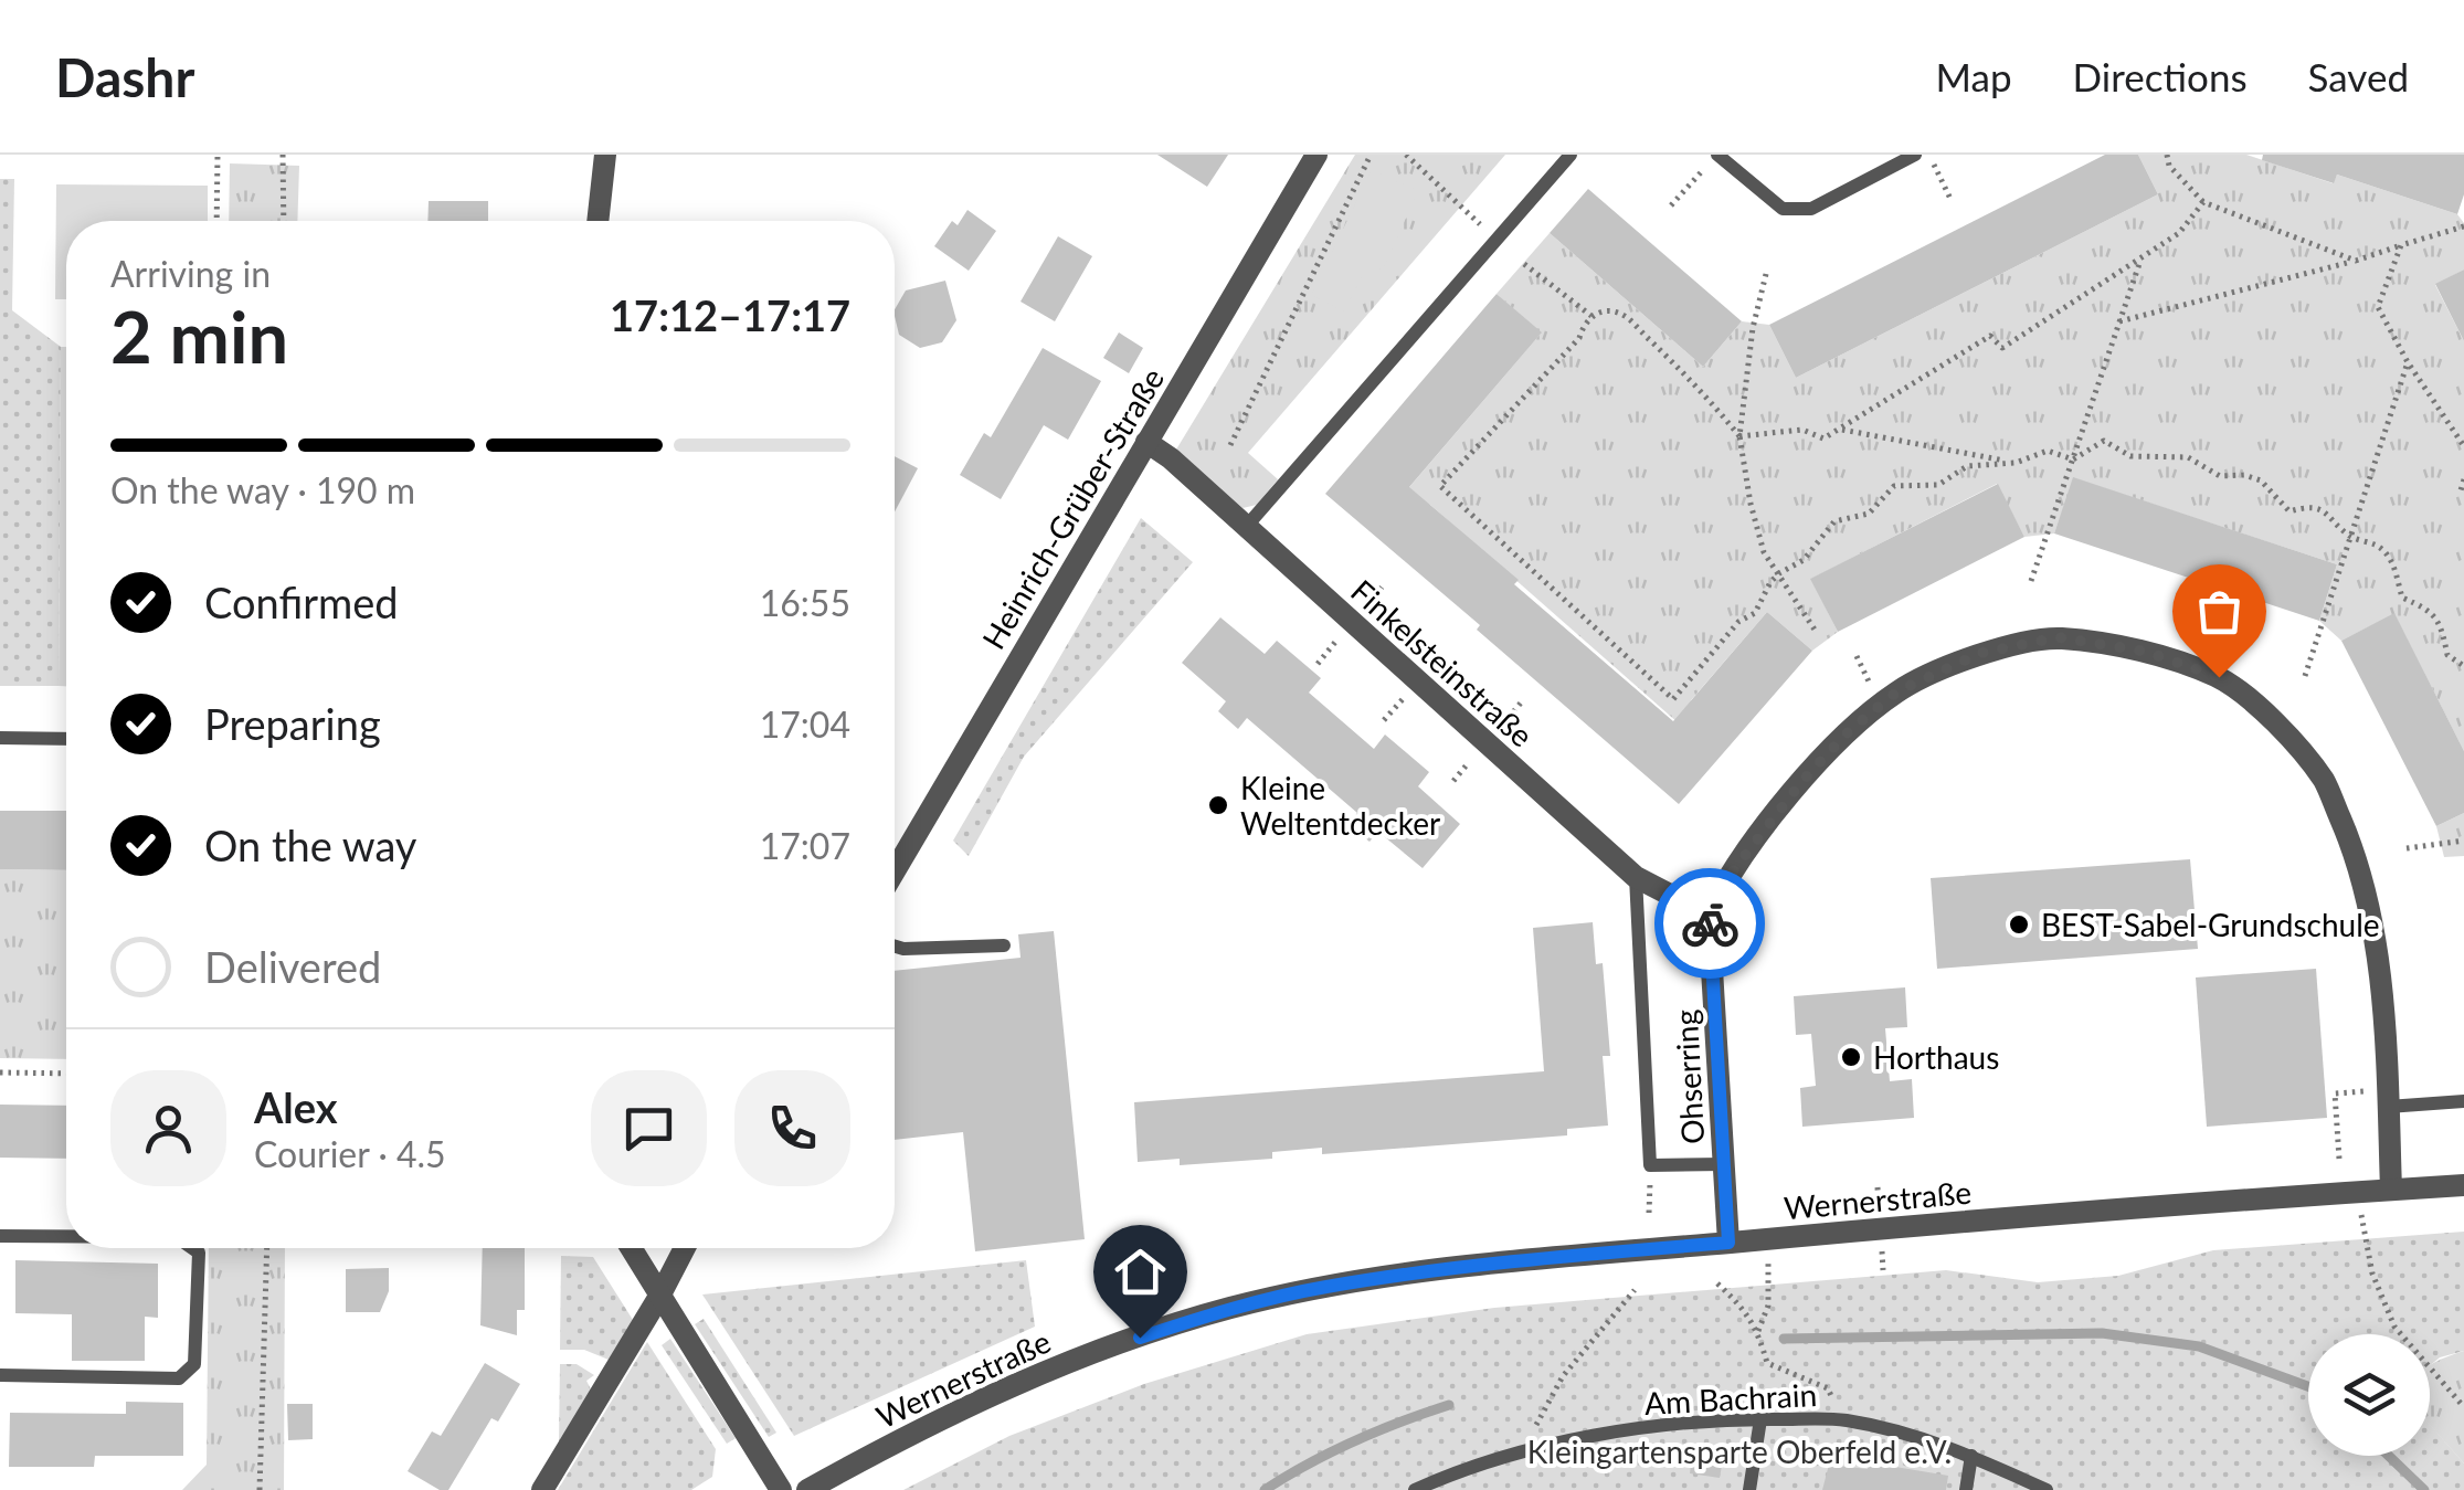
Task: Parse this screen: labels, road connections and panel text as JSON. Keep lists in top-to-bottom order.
{
  "streets": {
    "street": [
      "Heinrich-Grüber-Straße",
      "Finkelsteinstraße",
      "Ohserring",
      "Wernerstraße"
    ],
    "lane": ["Am Bachrain"]
  },
  "crossings": [
    ["Heinrich-Grüber-Straße", "Finkelsteinstraße"],
    ["Finkelsteinstraße", "Ohserring"],
    ["Ohserring", "Wernerstraße"]
  ],
  "parks": ["Kleingartensparte Oberfeld e.V."],
  "places": ["Kleine Weltentdecker", "BEST-Sabel-Grundschule", "Horthaus"],
  "page": {
    "header": "Dashr",
    "nav": ["Map", "Directions", "Saved"],
    "heading": ["2 min", "Arriving in", "17:12–17:17"],
    "panel": ["Alex", "Courier · 4.5"],
    "bar": "On the way · 190 m",
    "list": [
      ["Confirmed", "16:55"],
      ["Preparing", "17:04"],
      ["On the way", "17:07"],
      "Delivered"
    ]
  }
}
